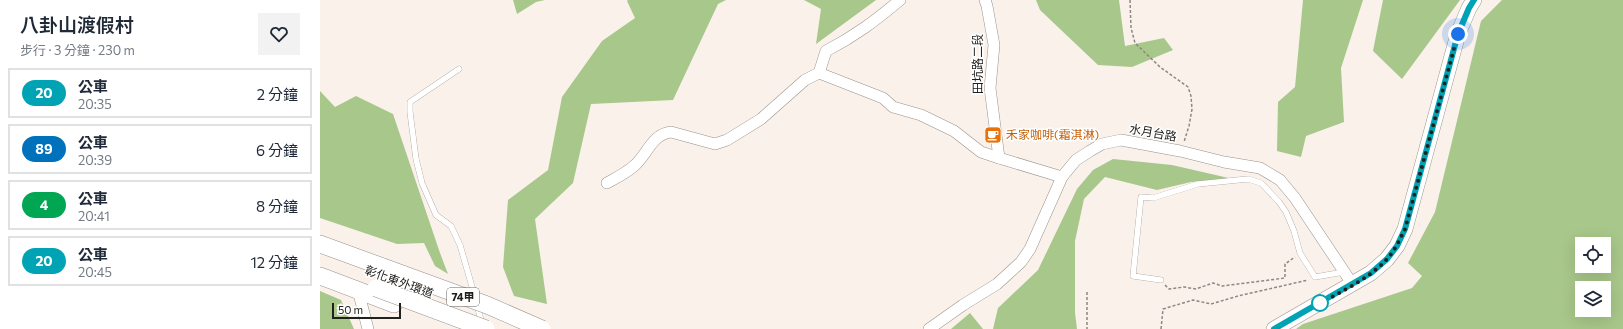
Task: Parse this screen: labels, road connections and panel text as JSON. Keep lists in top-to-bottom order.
{
  "streets": {
    "main road": ["彰化東外環道", "74甲"],
    "street": ["田坑路二段", "水月台路"]
  },
  "crossings": [
    ["彰化東外環道", "74甲"]
  ],
  "places": {
    "cafe": ["禾家咖啡(霜淇淋)"]
  },
  "lines": ["bus line 20"],
  "scale_bar": "50 m",
  "page": {
    "heading": ["八卦山渡假村", "步行 · 3 分鐘 · 230 m"],
    "list": [
      {
        "mark": "20",
        "name": "公車",
        "note": "20:35",
        "value": "2 分鐘"
      },
      {
        "mark": "89",
        "name": "公車",
        "note": "20:39",
        "value": "6 分鐘"
      },
      {
        "mark": "4",
        "name": "公車",
        "note": "20:41",
        "value": "8 分鐘"
      },
      {
        "mark": "20",
        "name": "公車",
        "note": "20:45",
        "value": "12 分鐘"
      }
    ],
    "scale": "50 m"
  }
}
